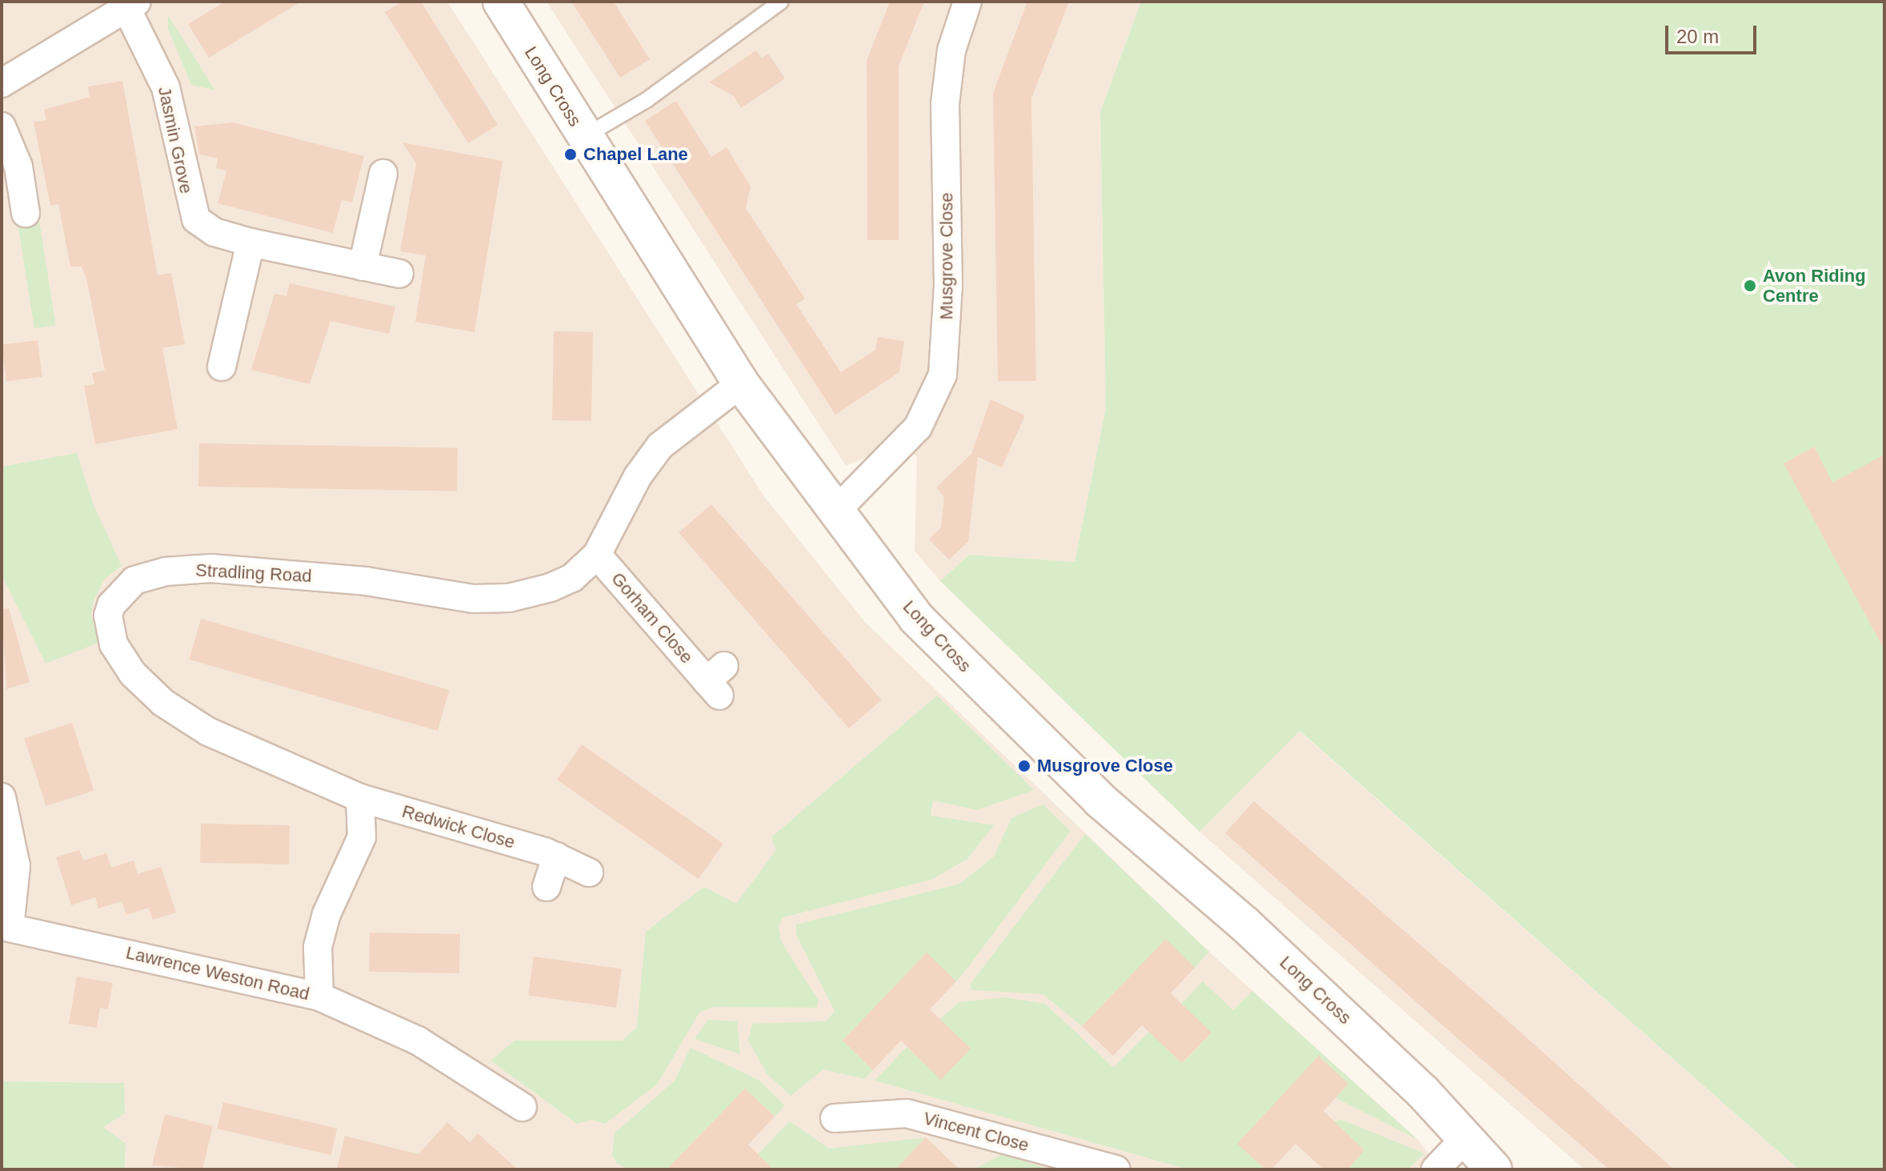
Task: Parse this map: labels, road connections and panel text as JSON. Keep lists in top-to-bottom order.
{
  "streets": {
    "street": [
      "Long Cross",
      "Jasmin Grove",
      "Musgrove Close",
      "Stradling Road",
      "Gorham Close",
      "Redwick Close",
      "Lawrence Weston Road",
      "Vincent Close"
    ]
  },
  "crossings": [
    ["Long Cross", "Musgrove Close"],
    ["Long Cross", "Stradling Road"],
    ["Stradling Road", "Gorham Close"],
    ["Stradling Road", "Redwick Close"]
  ],
  "places": ["Chapel Lane", "Avon Riding Centre", "Musgrove Close"],
  "scale_bar": "20 m"
}
